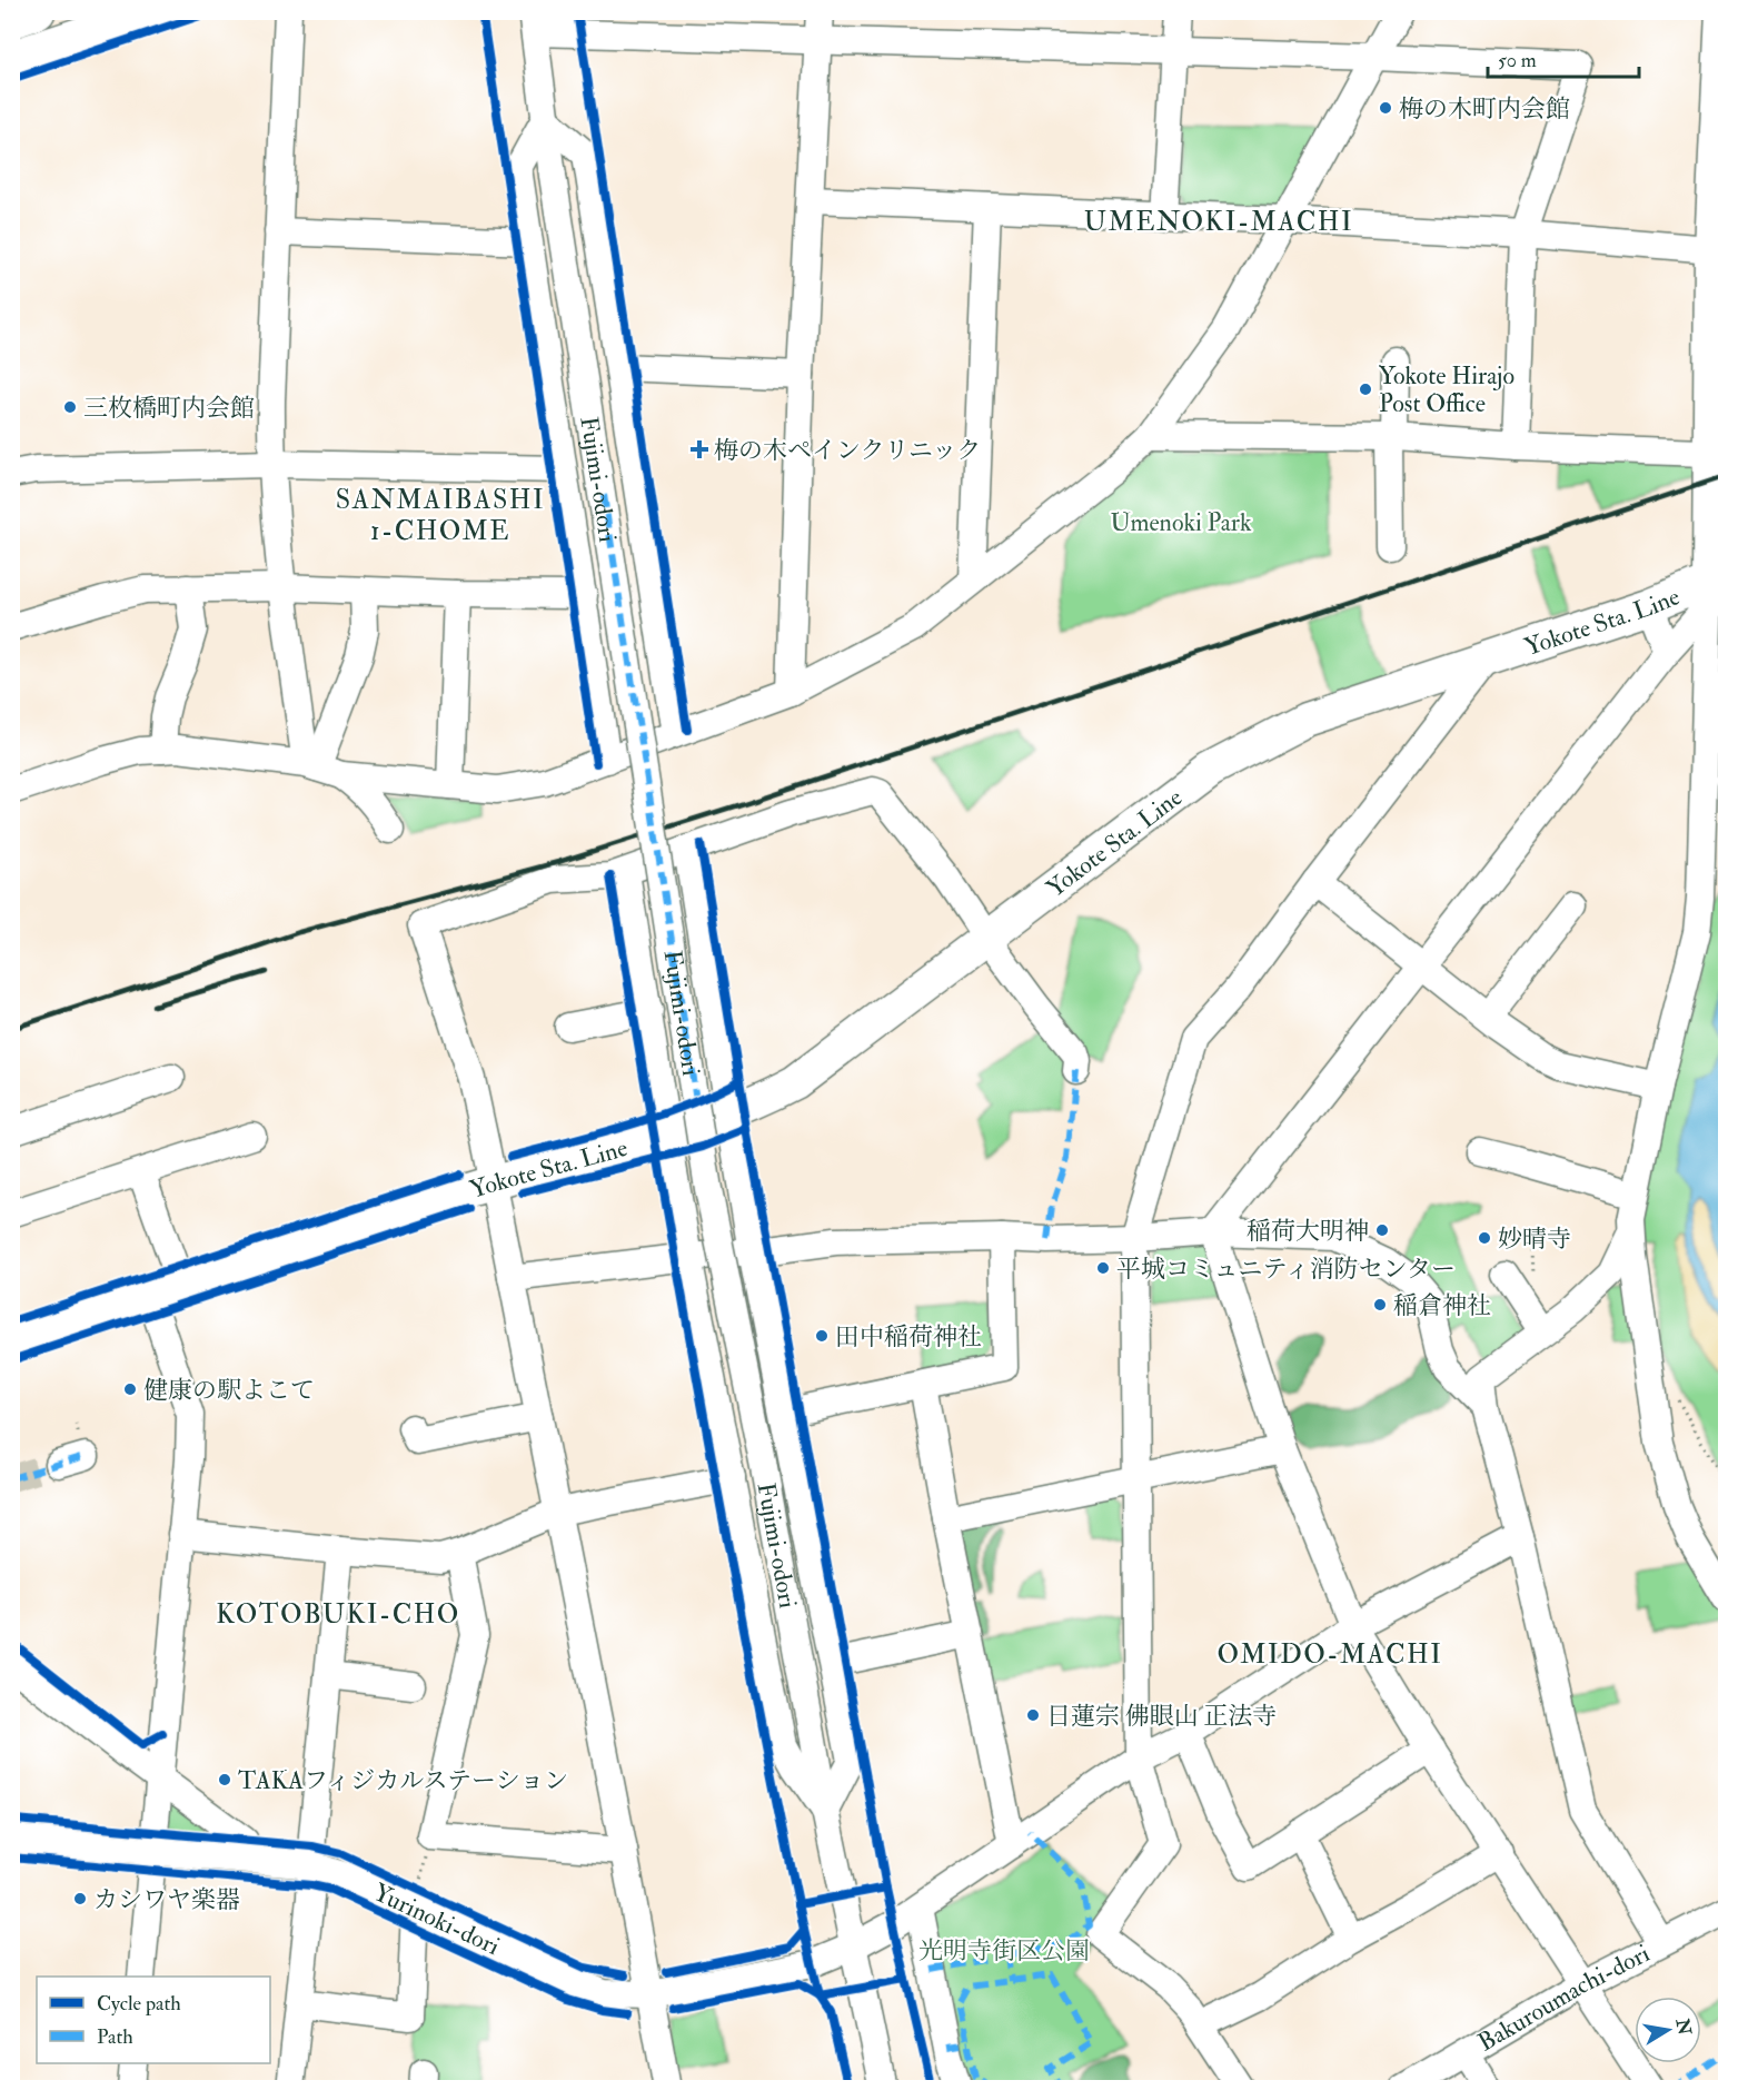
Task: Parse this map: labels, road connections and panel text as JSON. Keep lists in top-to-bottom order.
{
  "streets": {
    "main road": ["Yokote Sta. Line"],
    "street": ["Fujimi-odori", "Yurinoki-dori", "Bakuroumachi-dori"]
  },
  "crossings": [
    ["Fujimi-odori", "Yurinoki-dori"]
  ],
  "districts": [
    "UMENOKI-MACHI",
    "SANMAIBASHI 1-CHOME",
    "KOTOBUKI-CHO",
    "OMIDO-MACHI"
  ],
  "parks": ["Umenoki Park", "光明寺街区公園"],
  "places": {
    "other": [
      "梅の木町内会館",
      "Yokote Hirajo Post Office",
      "三枚橋町内会館",
      "稲荷大明神",
      "妙晴寺",
      "平城コミュニティ消防センター",
      "稲倉神社",
      "田中稲荷神社",
      "健康の駅よこて",
      "日蓮宗 佛眼山 正法寺",
      "TAKAフィジカルステーション",
      "カシワヤ楽器"
    ],
    "health": ["梅の木ペインクリニック"]
  },
  "legend": ["Cycle path", "Path"],
  "scale_bar": "50 m",
  "north": "right"
}
